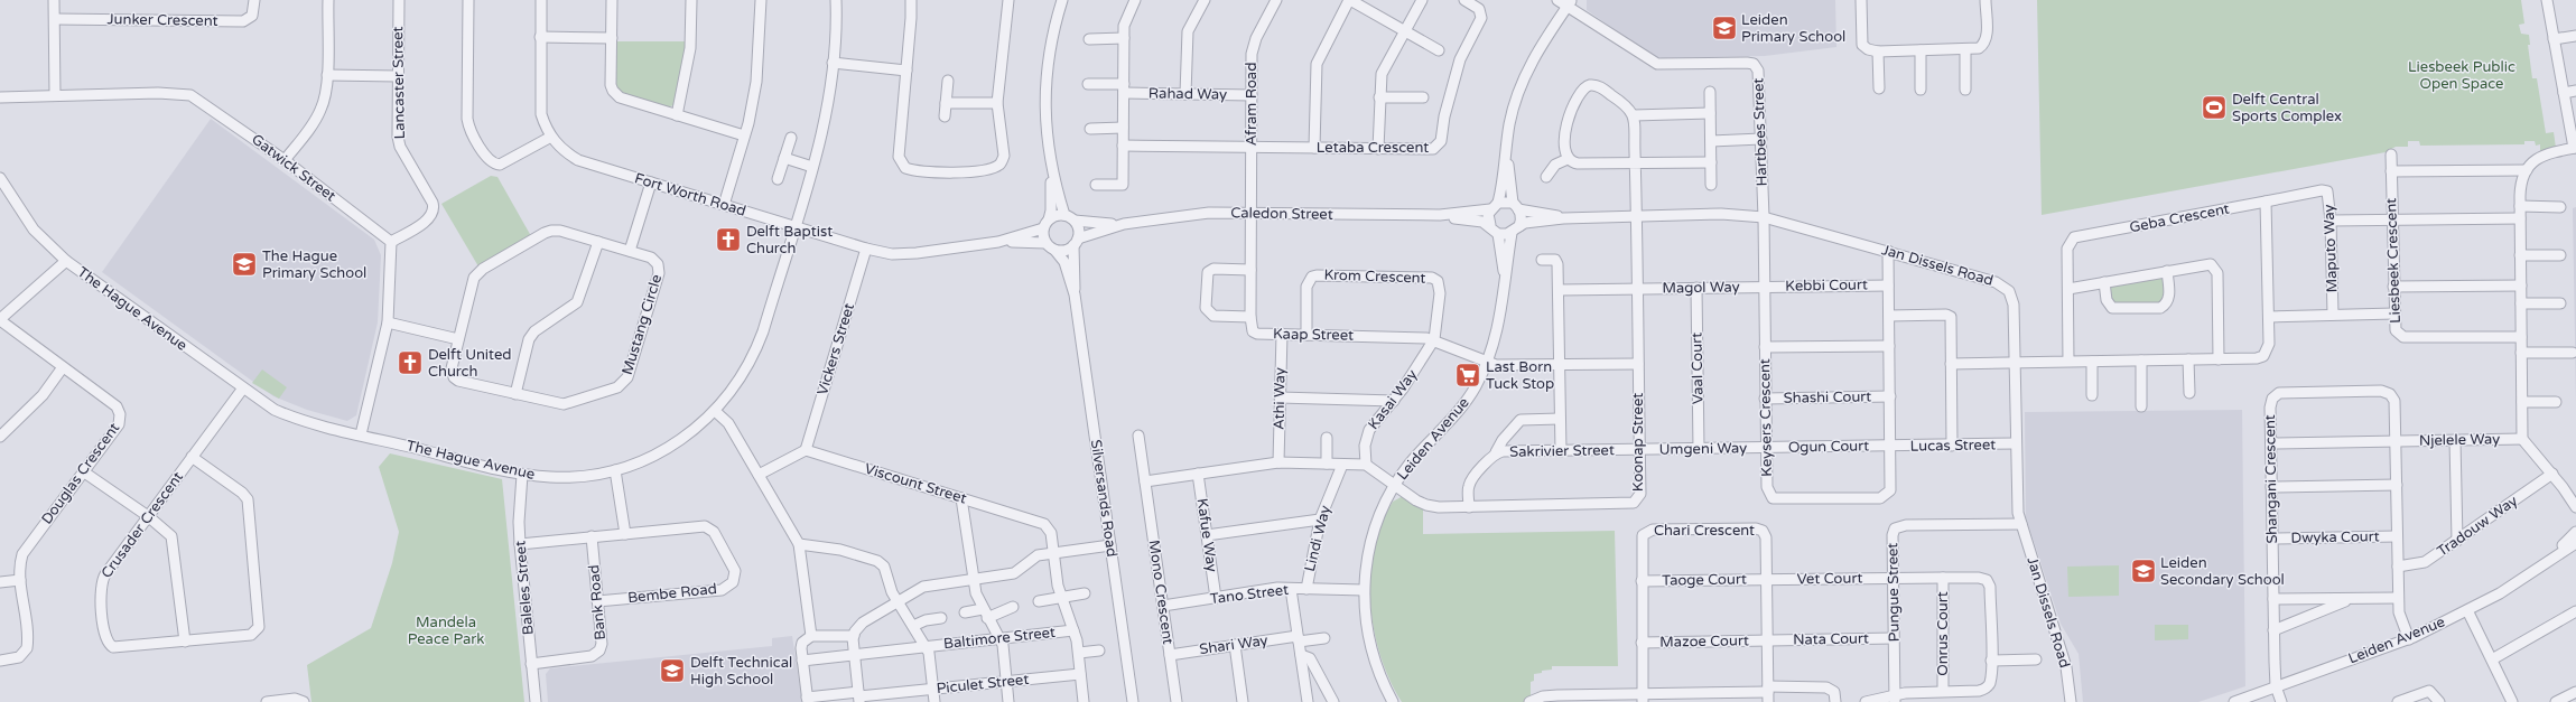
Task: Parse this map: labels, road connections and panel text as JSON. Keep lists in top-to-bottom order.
{
  "streets": {
    "street": [
      "Junker Crescent",
      "Lancaster Street",
      "Rahad Way",
      "Afram Road",
      "Hartbees Street",
      "Letaba Crescent",
      "Gatwick Street",
      "Fort Worth Road",
      "Caledon Street",
      "Geba Crescent",
      "Maputo Way",
      "Liesbeek Crescent",
      "Jan Dissels Road",
      "Krom Crescent",
      "Kebbi Court",
      "Magol Way",
      "The Hague Avenue",
      "Mustang Circle",
      "Kaap Street",
      "Vickers Street",
      "Vaal Court",
      "Shashi Court",
      "Athi Way",
      "Kasai Way",
      "Keysers Crescent",
      "Leiden Avenue",
      "Njelele Way",
      "Koonap Street",
      "Lucas Street",
      "Ogun Court",
      "Umgeni Way",
      "Sakrivier Street",
      "Douglas Crescent",
      "Shangani Crescent",
      "Viscount Street",
      "Silversands Road",
      "Crusader Crescent",
      "Tradouw Way",
      "Chari Crescent",
      "Kafue Way",
      "Dwyka Court",
      "Lindi Way",
      "Vet Court",
      "Taoge Court",
      "Baleles Street",
      "Mono Crescent",
      "Pungue Street",
      "Bembe Road",
      "Tano Street",
      "Bank Road",
      "Onrus Court",
      "Baltimore Street",
      "Nata Court",
      "Mazoe Court",
      "Shari Way",
      "Piculet Street"
    ]
  },
  "crossings": [
    ["Lancaster Street", "Gatwick Street"],
    ["Rahad Way", "Afram Road"],
    ["Afram Road", "Letaba Crescent"],
    ["Afram Road", "Caledon Street"],
    ["Afram Road", "Kaap Street"],
    ["Hartbees Street", "Jan Dissels Road"],
    ["Hartbees Street", "Keysers Crescent"],
    ["Fort Worth Road", "Caledon Street"],
    ["Fort Worth Road", "The Hague Avenue"],
    ["Fort Worth Road", "Vickers Street"],
    ["Fort Worth Road", "Silversands Road"],
    ["Caledon Street", "Jan Dissels Road"],
    ["Caledon Street", "Kaap Street"],
    ["Caledon Street", "Leiden Avenue"],
    ["Caledon Street", "Silversands Road"],
    ["Geba Crescent", "Maputo Way"],
    ["Jan Dissels Road", "Keysers Crescent"],
    ["Jan Dissels Road", "Leiden Avenue"],
    ["Jan Dissels Road", "Koonap Street"],
    ["Jan Dissels Road", "Lucas Street"],
    ["Jan Dissels Road", "Pungue Street"],
    ["Krom Crescent", "Kaap Street"],
    ["Krom Crescent", "Kasai Way"],
    ["Kebbi Court", "Magol Way"],
    ["Kebbi Court", "Keysers Crescent"],
    ["Magol Way", "Vaal Court"],
    ["Magol Way", "Keysers Crescent"],
    ["Magol Way", "Koonap Street"],
    ["The Hague Avenue", "Crusader Crescent"],
    ["The Hague Avenue", "Baleles Street"],
    ["Kaap Street", "Athi Way"],
    ["Kaap Street", "Kasai Way"],
    ["Kaap Street", "Leiden Avenue"],
    ["Kaap Street", "Koonap Street"],
    ["Vickers Street", "Viscount Street"],
    ["Vaal Court", "Umgeni Way"],
    ["Shashi Court", "Keysers Crescent"],
    ["Keysers Crescent", "Lucas Street"],
    ["Keysers Crescent", "Ogun Court"],
    ["Keysers Crescent", "Umgeni Way"],
    ["Leiden Avenue", "Koonap Street"],
    ["Leiden Avenue", "Shangani Crescent"],
    ["Leiden Avenue", "Tano Street"],
    ["Njelele Way", "Shangani Crescent"],
    ["Koonap Street", "Umgeni Way"],
    ["Koonap Street", "Sakrivier Street"],
    ["Lucas Street", "Ogun Court"],
    ["Ogun Court", "Umgeni Way"],
    ["Umgeni Way", "Sakrivier Street"],
    ["Shangani Crescent", "Tradouw Way"],
    ["Shangani Crescent", "Dwyka Court"],
    ["Viscount Street", "Baltimore Street"],
    ["Viscount Street", "Piculet Street"],
    ["Chari Crescent", "Vet Court"],
    ["Chari Crescent", "Taoge Court"],
    ["Chari Crescent", "Nata Court"],
    ["Chari Crescent", "Mazoe Court"],
    ["Kafue Way", "Tano Street"],
    ["Lindi Way", "Tano Street"],
    ["Vet Court", "Taoge Court"],
    ["Vet Court", "Pungue Street"],
    ["Vet Court", "Onrus Court"],
    ["Baleles Street", "Bank Road"],
    ["Mono Crescent", "Tano Street"],
    ["Mono Crescent", "Shari Way"],
    ["Pungue Street", "Nata Court"],
    ["Bembe Road", "Bank Road"],
    ["Nata Court", "Mazoe Court"]
  ],
  "parks": ["Liesbeek Public Open Space", "Mandela Peace Park"],
  "places": {
    "school or university": [
      "Leiden Primary School",
      "The Hague Primary School",
      "Leiden Secondary School",
      "Delft Technical High School"
    ],
    "sports": ["Delft Central Sports Complex"],
    "church": ["Delft Baptist Church", "Delft United Church"],
    "supermarket": ["Last Born Tuck Stop"]
  }
}
